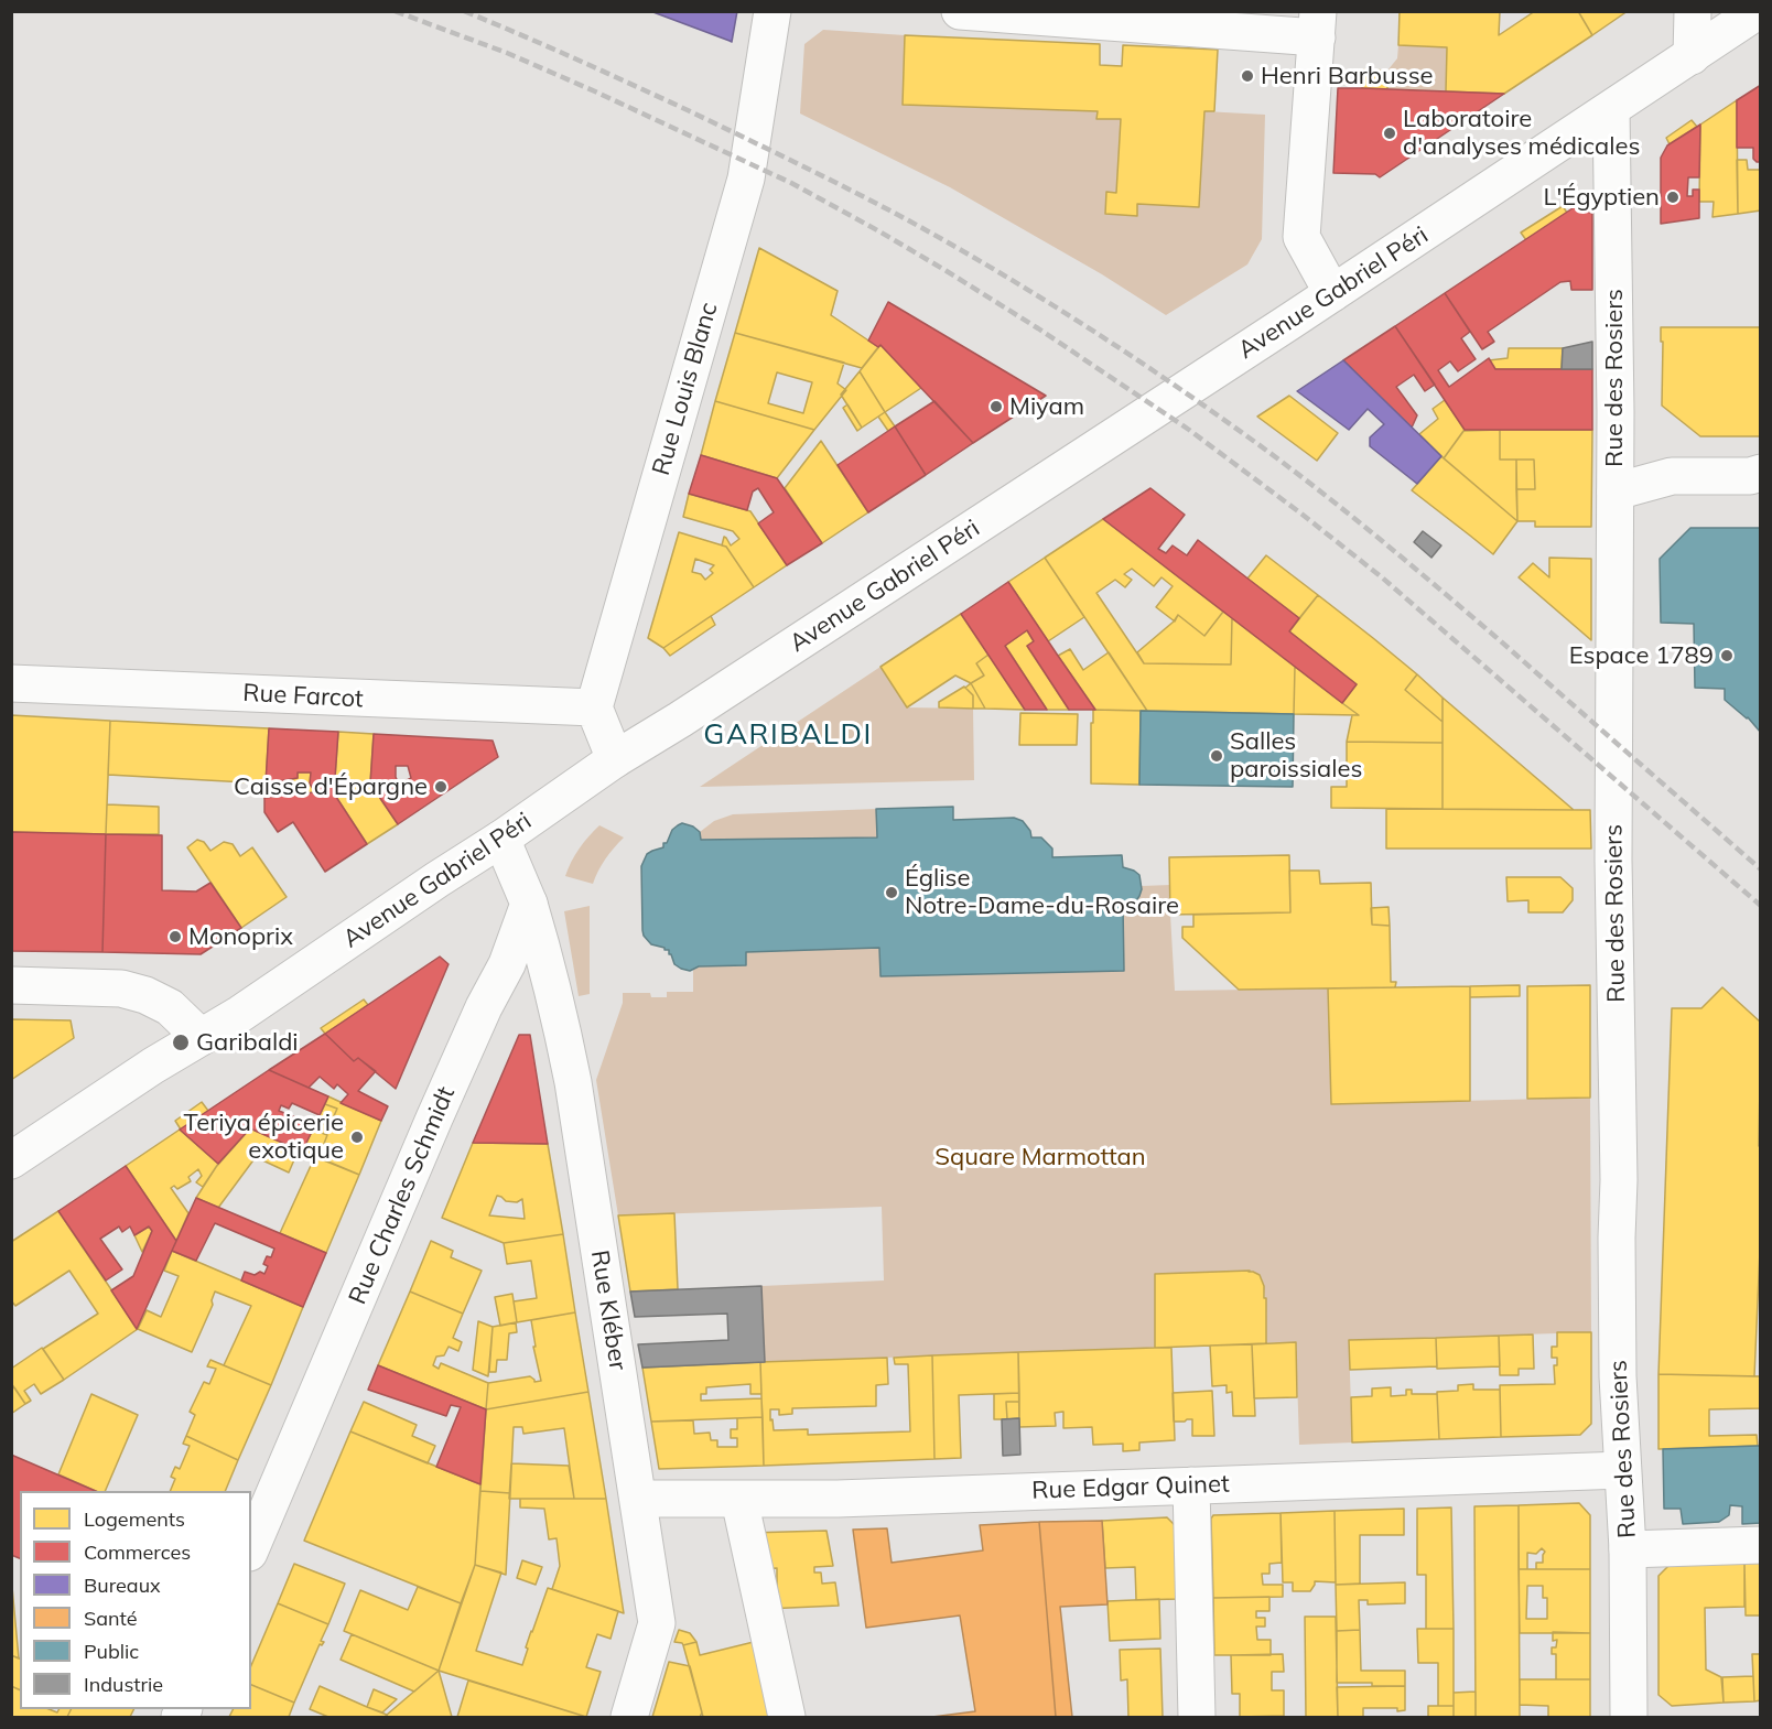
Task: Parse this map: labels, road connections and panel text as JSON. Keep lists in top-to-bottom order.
{
  "streets": {
    "street": [
      "Avenue Gabriel Péri",
      "Rue des Rosiers",
      "Rue Louis Blanc",
      "Rue Farcot",
      "Rue Charles Schmidt",
      "Rue Kléber",
      "Rue Edgar Quinet"
    ]
  },
  "crossings": [
    ["Avenue Gabriel Péri", "Rue des Rosiers"],
    ["Rue des Rosiers", "Rue Edgar Quinet"],
    ["Rue Louis Blanc", "Rue Farcot"],
    ["Rue Charles Schmidt", "Rue Kléber"],
    ["Rue Kléber", "Rue Edgar Quinet"]
  ],
  "districts": ["GARIBALDI"],
  "parks": ["Square Marmottan"],
  "places": [
    "Henri Barbusse",
    "Laboratoire d'analyses médicales",
    "L'Égyptien",
    "Miyam",
    "Espace 1789",
    "Salles paroissiales",
    "Caisse d'Épargne",
    "Église Notre-Dame-du-Rosaire",
    "Monoprix",
    "Garibaldi",
    "Teriya épicerie exotique"
  ],
  "legend": [
    "Logements",
    "Commerces",
    "Bureaux",
    "Santé",
    "Public",
    "Industrie"
  ]
}
